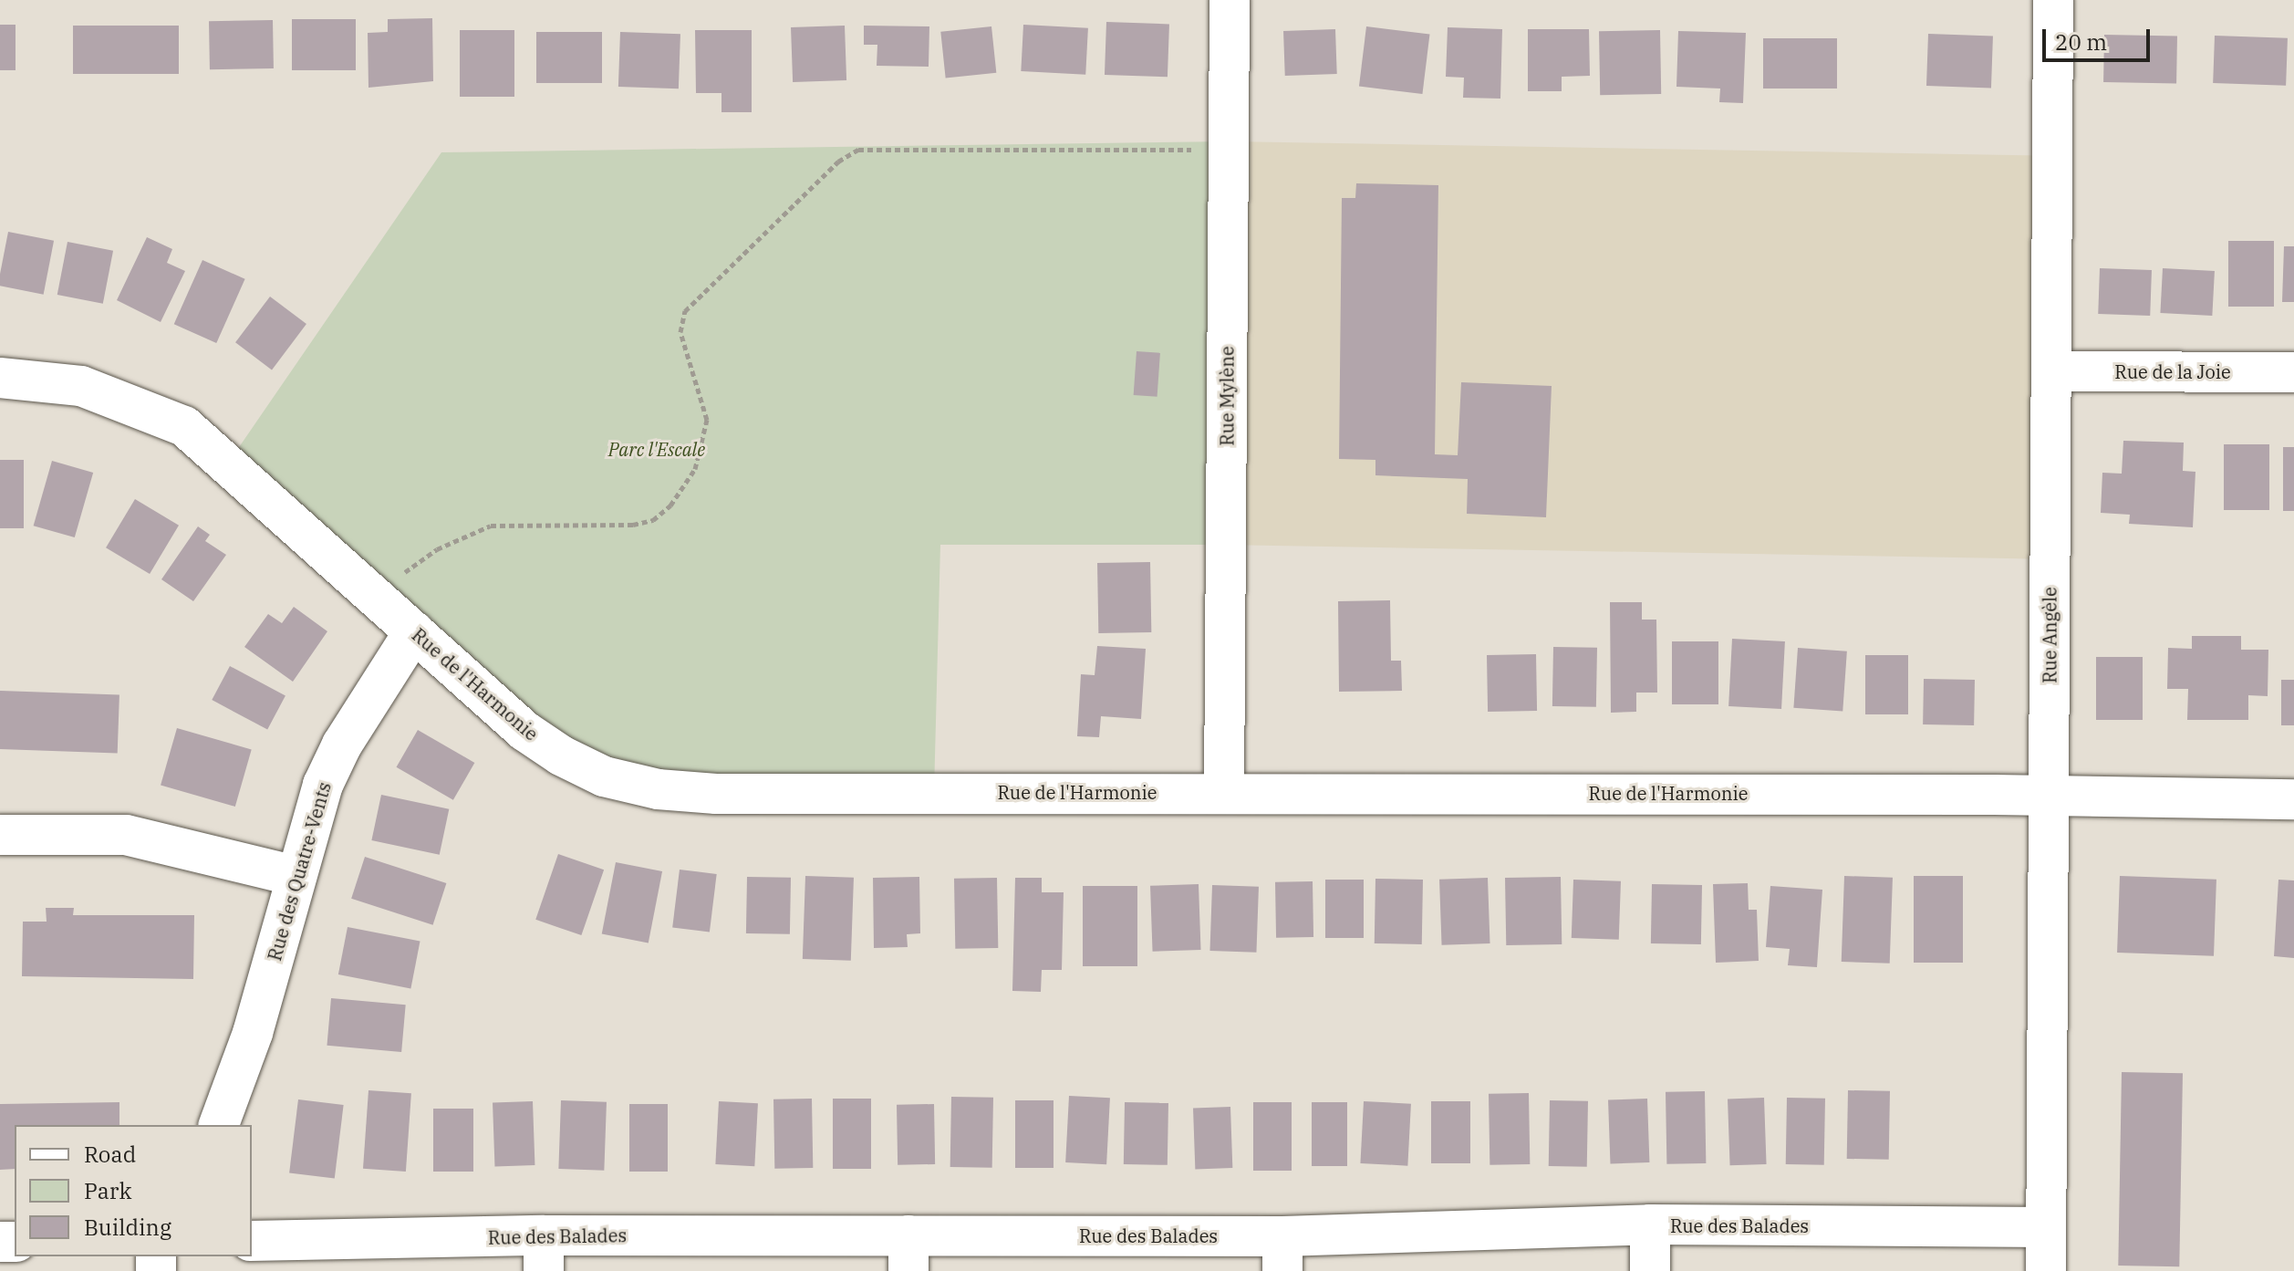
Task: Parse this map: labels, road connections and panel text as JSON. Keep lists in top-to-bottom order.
{
  "streets": {
    "street": [
      "Rue de la Joie",
      "Rue Mylène",
      "Rue Angèle",
      "Rue de l'Harmonie",
      "Rue des Quatre-Vents",
      "Rue des Balades"
    ]
  },
  "crossings": [
    ["Rue de la Joie", "Rue Angèle"],
    ["Rue Mylène", "Rue de l'Harmonie"],
    ["Rue Angèle", "Rue de l'Harmonie"],
    ["Rue Angèle", "Rue des Balades"],
    ["Rue de l'Harmonie", "Rue des Quatre-Vents"]
  ],
  "parks": ["Parc l'Escale"],
  "legend": ["Road", "Park", "Building"],
  "scale_bar": "20 m"
}
